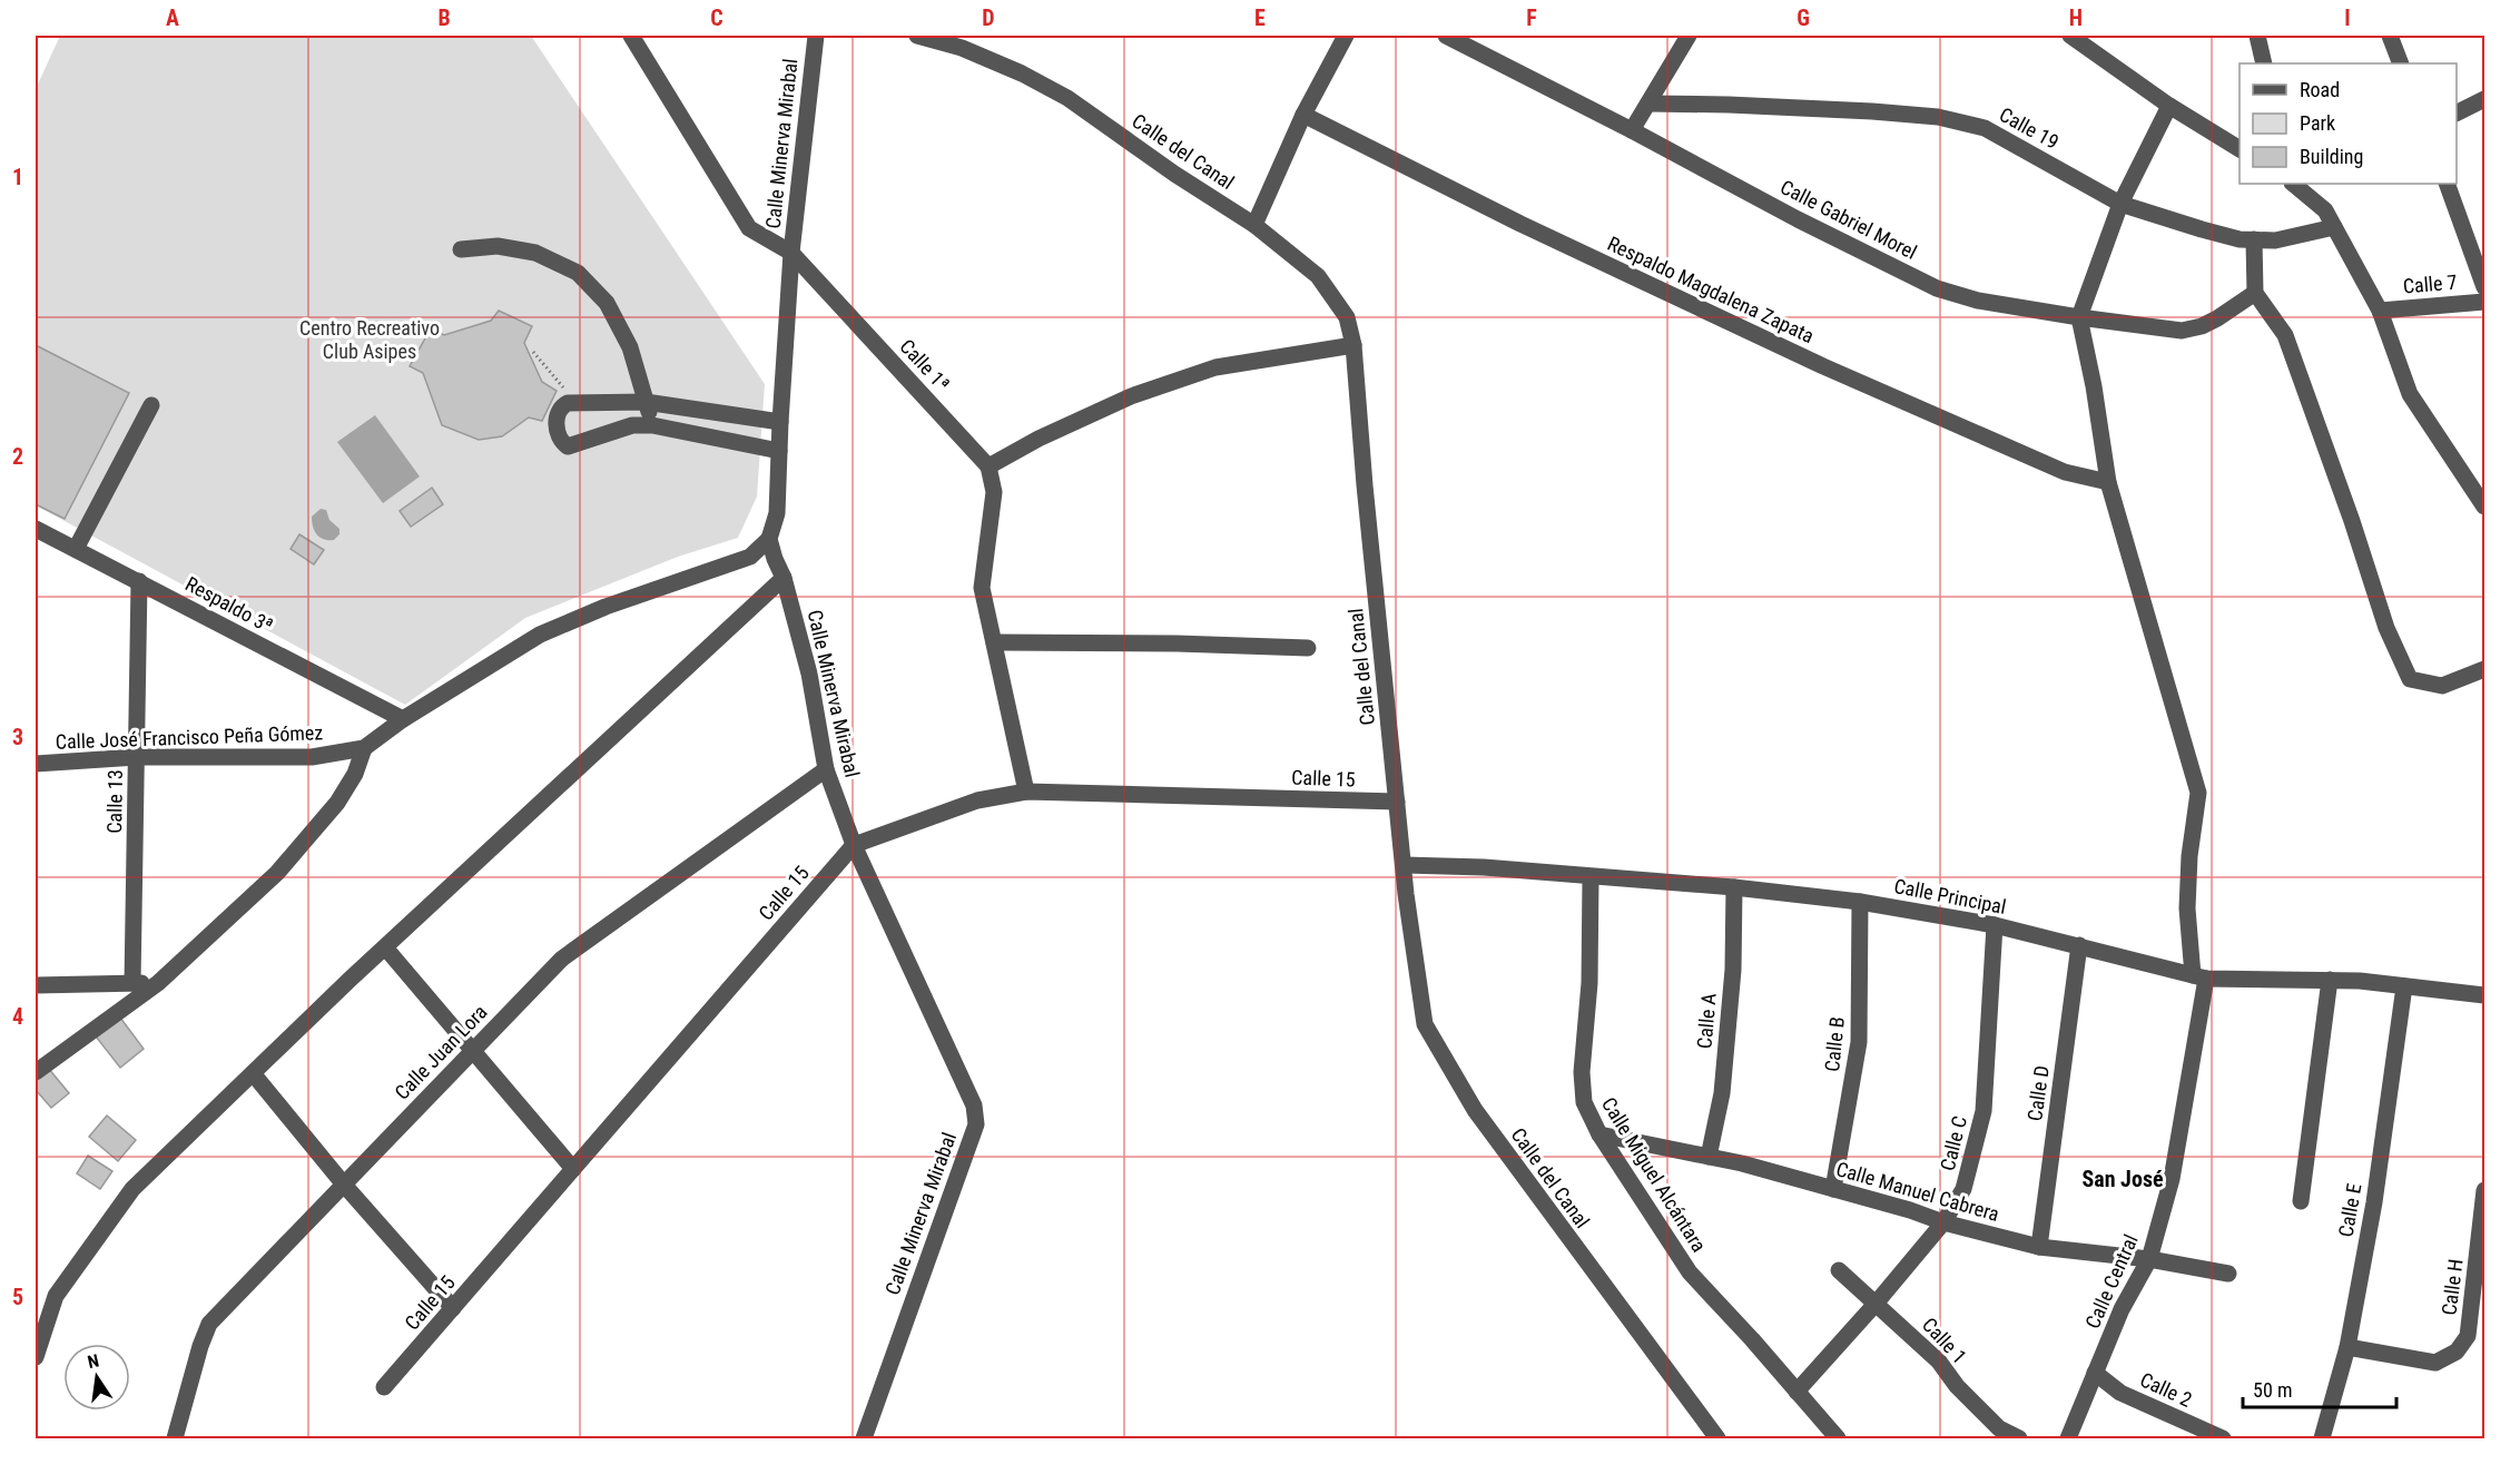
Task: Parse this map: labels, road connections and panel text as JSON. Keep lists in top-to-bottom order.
{
  "streets": {
    "street": [
      "Calle 19",
      "Calle Minerva Mirabal",
      "Calle del Canal",
      "Calle Gabriel Morel",
      "Calle 7",
      "Respaldo Magdalena Zapata",
      "Calle 1ª",
      "Respaldo 3ª",
      "Calle José Francisco Peña Gómez",
      "Calle 15",
      "Calle 13",
      "Calle Principal",
      "Calle A",
      "Calle B",
      "Calle Juan Lora",
      "Calle D",
      "Calle C",
      "Calle Miguel Alcántara",
      "Calle Manuel Cabrera",
      "Calle E",
      "Calle Central",
      "Calle H",
      "Calle 1",
      "Calle 2"
    ]
  },
  "crossings": [
    ["Calle Minerva Mirabal", "Calle 1ª"],
    ["Calle Minerva Mirabal", "Calle José Francisco Peña Gómez"],
    ["Calle Minerva Mirabal", "Calle 15"],
    ["Calle Minerva Mirabal", "Calle Juan Lora"],
    ["Calle del Canal", "Calle 15"],
    ["Calle del Canal", "Calle Principal"],
    ["Calle Gabriel Morel", "Calle Central"],
    ["Respaldo Magdalena Zapata", "Calle Central"],
    ["Respaldo 3ª", "Calle José Francisco Peña Gómez"],
    ["Respaldo 3ª", "Calle 13"],
    ["Calle José Francisco Peña Gómez", "Calle 13"],
    ["Calle Principal", "Calle A"],
    ["Calle Principal", "Calle B"],
    ["Calle Principal", "Calle D"],
    ["Calle Principal", "Calle C"],
    ["Calle Principal", "Calle Miguel Alcántara"],
    ["Calle Principal", "Calle E"],
    ["Calle Principal", "Calle Central"],
    ["Calle A", "Calle Manuel Cabrera"],
    ["Calle B", "Calle Manuel Cabrera"],
    ["Calle D", "Calle Manuel Cabrera"],
    ["Calle C", "Calle Miguel Alcántara"],
    ["Calle C", "Calle Manuel Cabrera"],
    ["Calle C", "Calle 1"],
    ["Calle Miguel Alcántara", "Calle Manuel Cabrera"],
    ["Calle Manuel Cabrera", "Calle Central"],
    ["Calle E", "Calle H"],
    ["Calle Central", "Calle 2"]
  ],
  "districts": ["San José"],
  "parks": ["Centro Recreativo Club Asipes"],
  "legend": ["Road", "Park", "Building"],
  "scale_bar": "50 m",
  "north": "top",
  "grid": {
    "columns": [
      "A",
      "B",
      "C",
      "D",
      "E",
      "F",
      "G",
      "H",
      "I"
    ],
    "rows": [
      "1",
      "2",
      "3",
      "4",
      "5"
    ]
  }
}
